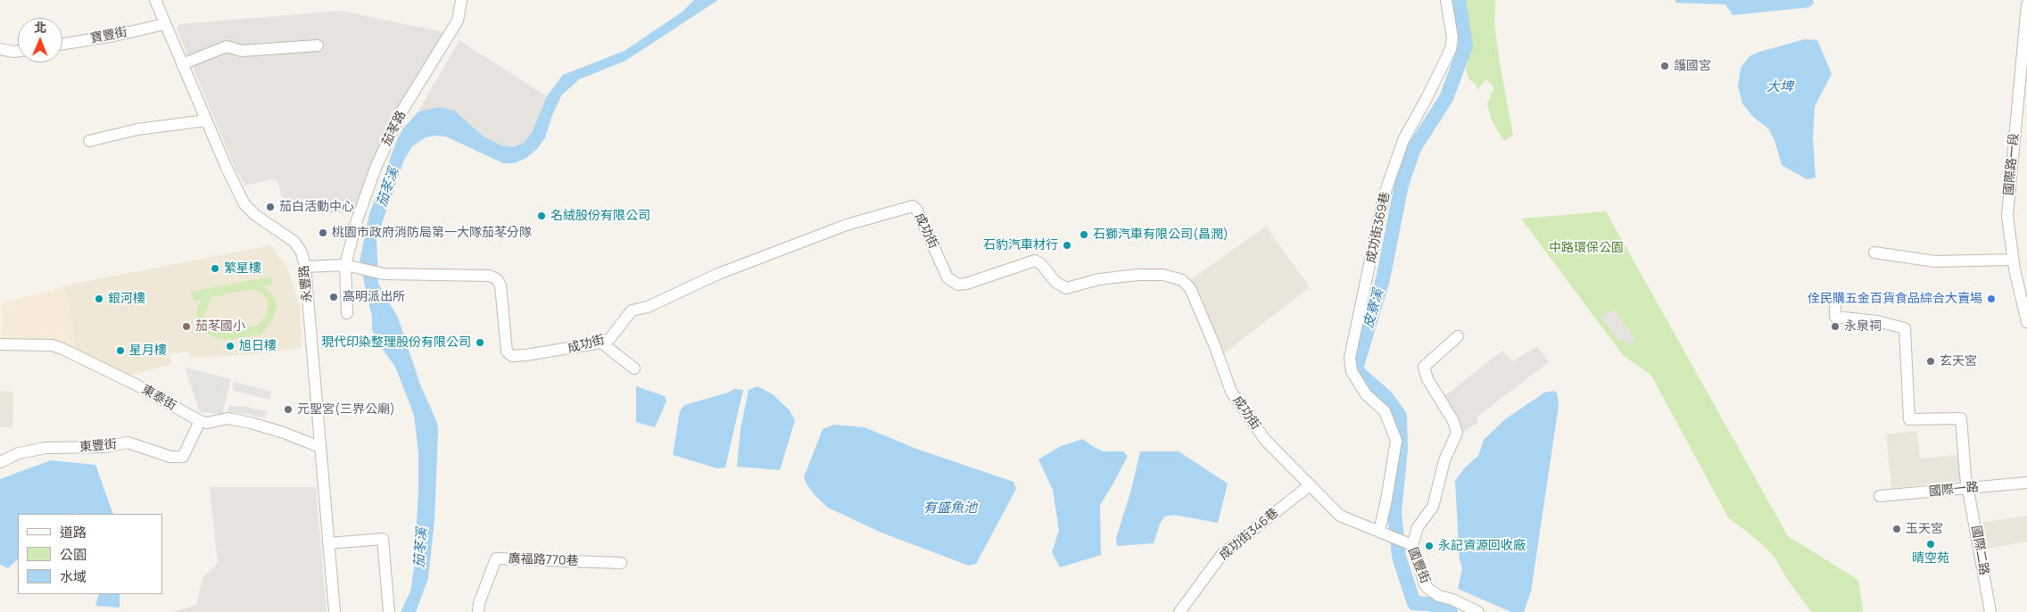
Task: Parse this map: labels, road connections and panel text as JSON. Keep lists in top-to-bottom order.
{
  "streets": {
    "street": [
      "寶豐街",
      "茄苳路",
      "國際路一段",
      "成功街369巷",
      "成功街",
      "永豐路",
      "東泰街",
      "東豐街",
      "國際一路",
      "成功街346巷",
      "國際二路",
      "廣福路770巷",
      "國豐街"
    ]
  },
  "crossings": [
    ["寶豐街", "永豐路"],
    ["茄苳路", "成功街"],
    ["成功街369巷", "成功街"],
    ["成功街", "成功街346巷"],
    ["成功街", "國豐街"],
    ["東泰街", "東豐街"],
    ["國際一路", "國際二路"]
  ],
  "water": [
    "大埤",
    "茄苳溪",
    "皮寮溪",
    "有盛魚池"
  ],
  "parks": ["中路環保公園"],
  "places": [
    "護國宮",
    "茄白活動中心",
    "名絨股份有限公司",
    "桃園市政府消防局第一大隊茄苳分隊",
    "石獅汽車有限公司(昌潤)",
    "石豹汽車材行",
    "繁星樓",
    "高明派出所",
    "銀河樓",
    "佺民購五金百貨食品綜合大賣場",
    "茄苳國小",
    "永泉祠",
    "現代印染整理股份有限公司",
    "旭日樓",
    "星月樓",
    "玄天宮",
    "元聖宮(三界公廟)",
    "玉天宮",
    "晴空苑",
    "永記資源回收廠"
  ],
  "legend": ["道路", "公園", "水域"],
  "north": "top"
}
